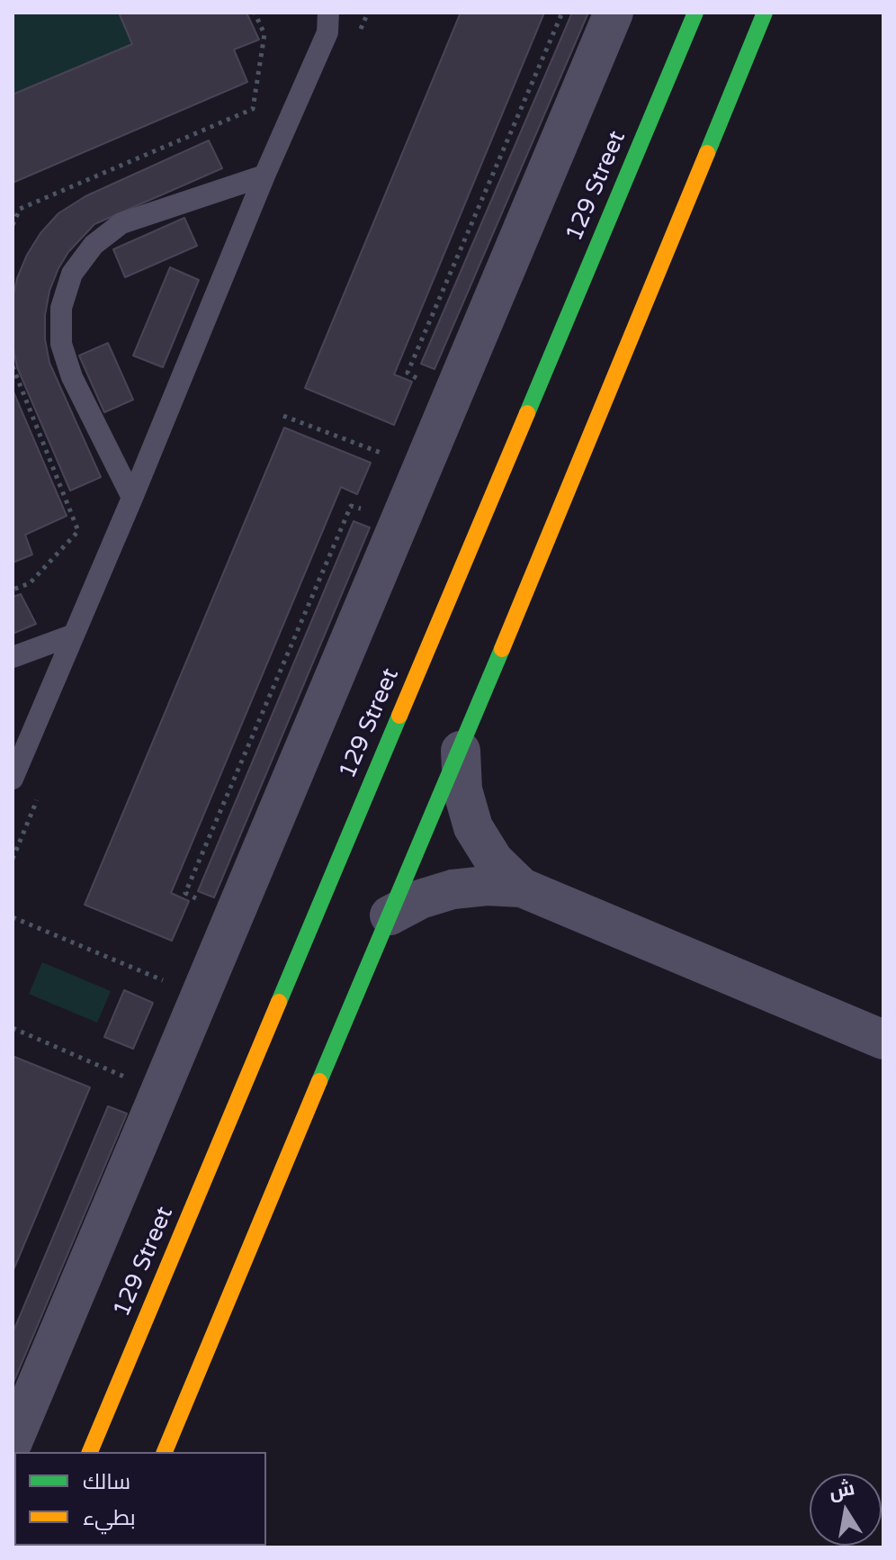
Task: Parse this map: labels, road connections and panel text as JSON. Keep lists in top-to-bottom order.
{
  "streets": {
    "street": ["129 Street"]
  },
  "legend": ["سالك", "بطيء"],
  "north": "top"
}
